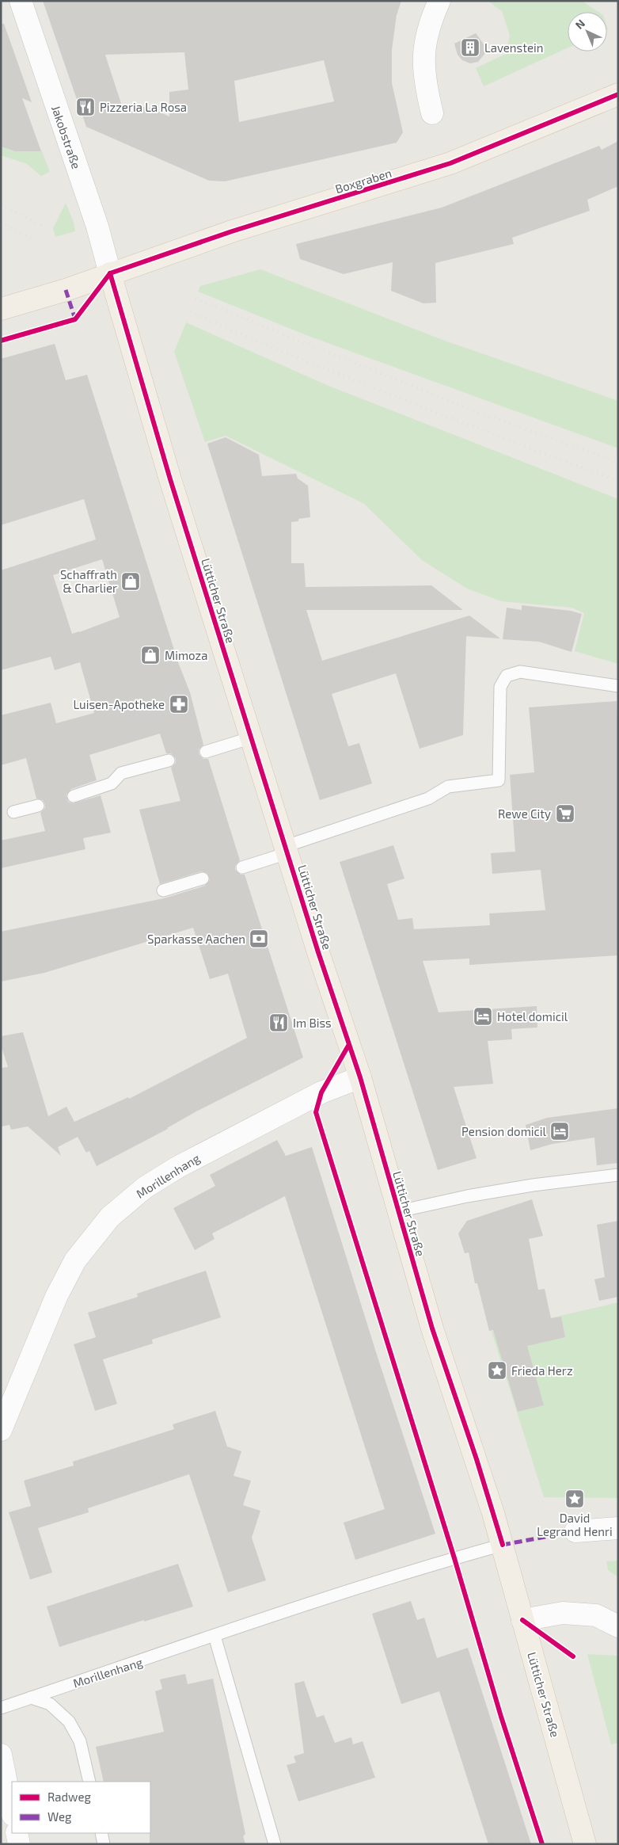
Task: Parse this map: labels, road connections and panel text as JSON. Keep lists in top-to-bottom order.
{
  "streets": {
    "main road": ["Boxgraben", "Lütticher Straße"],
    "street": ["Jakobstraße", "Morillenhang"]
  },
  "crossings": [
    ["Jakobstraße", "Boxgraben"],
    ["Jakobstraße", "Lütticher Straße"],
    ["Boxgraben", "Lütticher Straße"],
    ["Lütticher Straße", "Morillenhang"]
  ],
  "places": {
    "building": ["Lavenstein"],
    "restaurant": ["Pizzeria La Rosa", "Im Biss"],
    "shop": ["Schaffrath & Charlier", "Mimoza"],
    "pharmacy": ["Luisen-Apotheke"],
    "supermarket": ["Rewe City"],
    "bank": ["Sparkasse Aachen"],
    "hotel": ["Hotel domicil", "Pension domicil"],
    "place": ["Frieda Herz", "David Legrand Henri"]
  },
  "legend": ["Radweg", "Weg"],
  "north": "top left"
}
